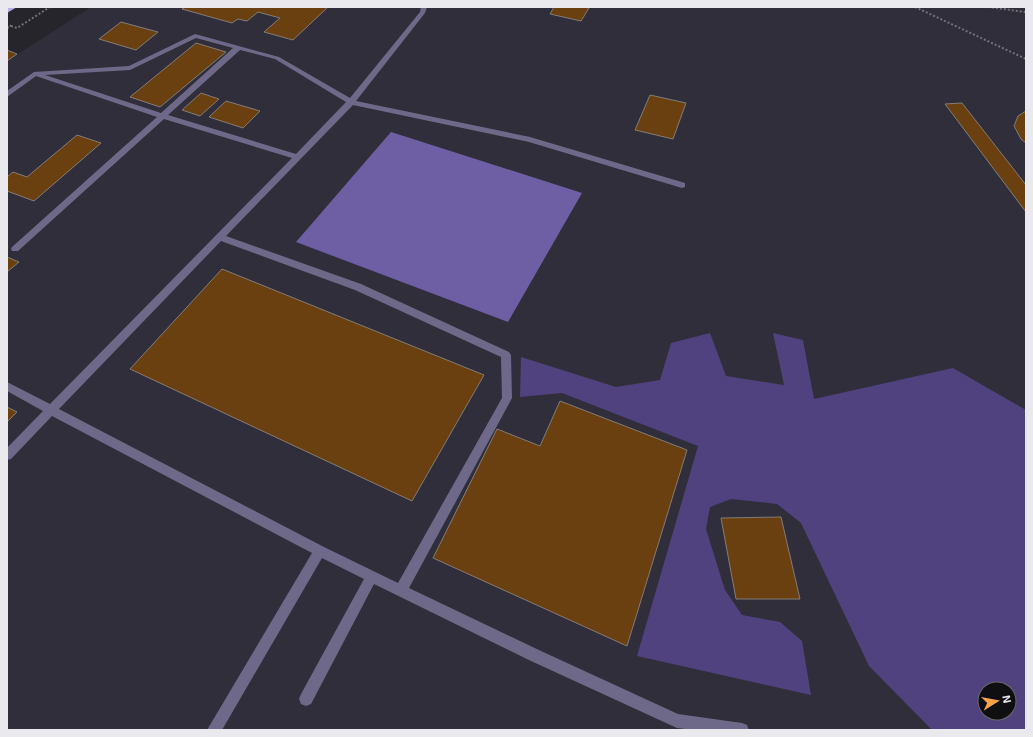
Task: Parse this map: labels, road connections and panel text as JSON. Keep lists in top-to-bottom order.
{
  "north": "right"
}
